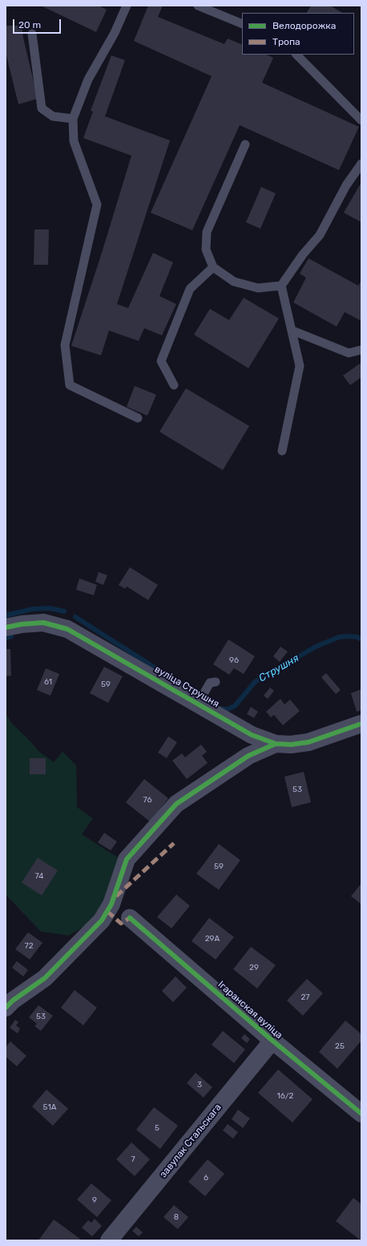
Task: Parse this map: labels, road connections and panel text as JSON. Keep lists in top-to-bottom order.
{
  "streets": {
    "street": ["вуліца Струшня", "Ігаранская вуліца", "завулак Стальскага"]
  },
  "crossings": [
    ["Ігаранская вуліца", "завулак Стальскага"]
  ],
  "water": ["Струшня"],
  "house_numbers": [
    "96",
    "61",
    "59",
    "53",
    "76",
    "59",
    "74",
    "29А",
    "72",
    "29",
    "27",
    "53",
    "25",
    "3",
    "16/2",
    "51А",
    "5",
    "7",
    "6",
    "9",
    "8"
  ],
  "legend": ["Велодорожка", "Тропа"],
  "scale_bar": "20 m"
}
